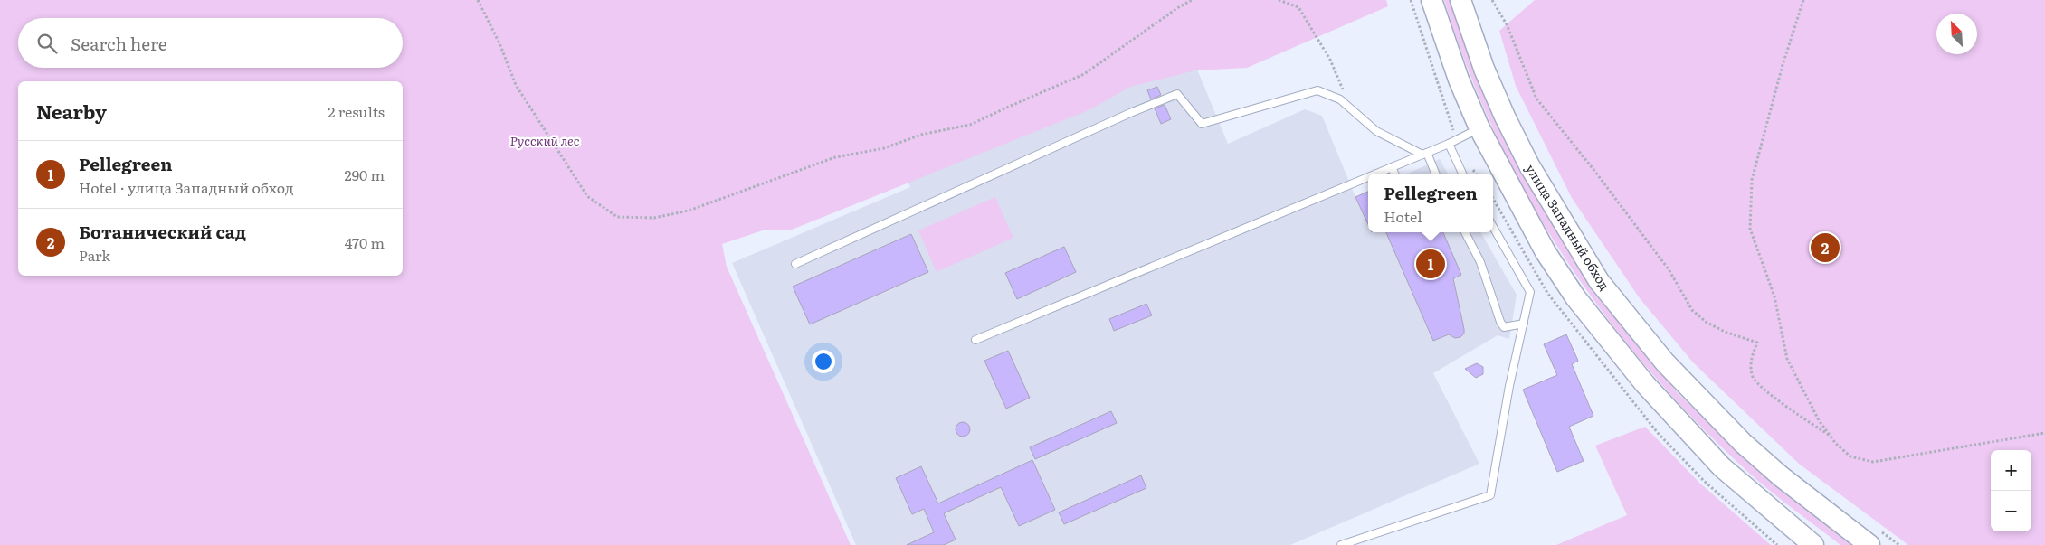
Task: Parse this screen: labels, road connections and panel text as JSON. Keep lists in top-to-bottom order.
{
  "streets": {
    "main road": ["улица Западный обход"]
  },
  "parks": ["Русский лес"],
  "north": "top left",
  "page": {
    "search": "Search here",
    "heading": ["Nearby", "2 results"],
    "list": [
      {
        "mark": "1",
        "name": "Pellegreen",
        "note": "Hotel · улица Западный обход",
        "value": "290 m"
      },
      {
        "mark": "2",
        "name": "Ботанический сад",
        "note": "Park",
        "value": "470 m"
      }
    ],
    "popup": ["Pellegreen", "Hotel"],
    "pins": ["2", "1"],
    "map_buttons": ["+", "−"]
  }
}
